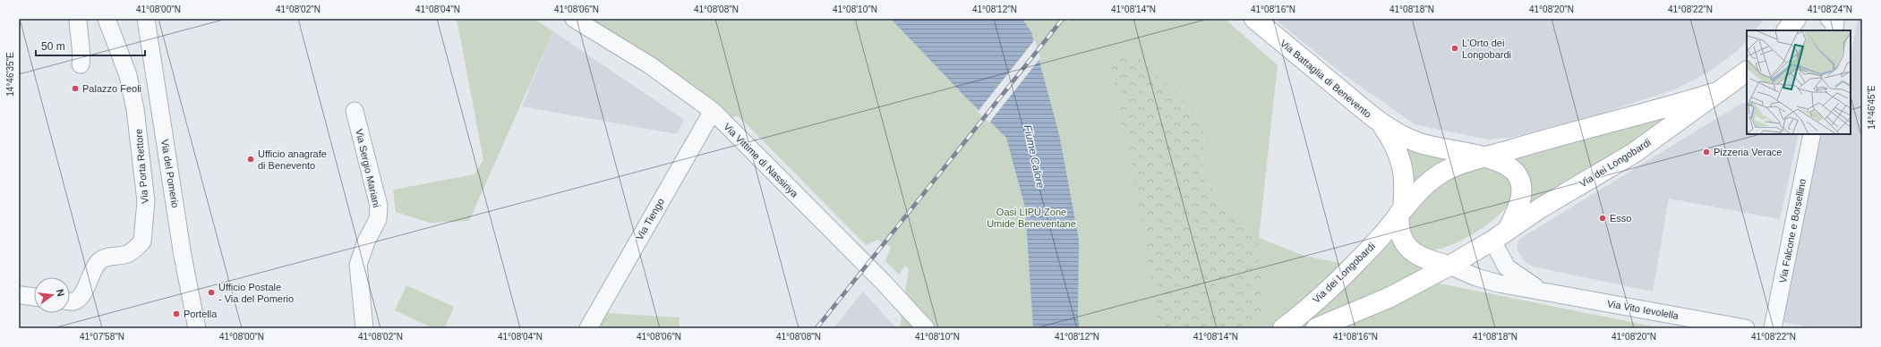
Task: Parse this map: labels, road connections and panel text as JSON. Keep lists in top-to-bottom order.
{
  "streets": {
    "main road": ["Via Battaglia di Benevento", "Via dei Longobardi"],
    "street": [
      "Via Vittime di Nassiriya",
      "Via Porta Rettore",
      "Via Sergio Mariani",
      "Via del Pomerio",
      "Via Tiengo",
      "Via Falcone e Borsellino",
      "Via Vito Ievolella"
    ]
  },
  "crossings": [
    ["Via Battaglia di Benevento", "Via dei Longobardi"],
    ["Via Battaglia di Benevento", "Via Vito Ievolella"],
    ["Via Vittime di Nassiriya", "Via Tiengo"],
    ["Via dei Longobardi", "Via Vito Ievolella"]
  ],
  "water": ["Fiume Calore"],
  "parks": ["Oasi LIPU Zone Umide Beneventane"],
  "places": [
    "L'Orto dei Longobardi",
    "Palazzo Feoli",
    "Pizzeria Verace",
    "Ufficio anagrafe di Benevento",
    "Esso",
    "Ufficio Postale - Via del Pomerio",
    "Portella"
  ],
  "scale_bar": "50 m",
  "north": "right",
  "coordinates": [
    "41°08'00\"N",
    "41°08'02\"N",
    "41°08'04\"N",
    "41°08'06\"N",
    "41°08'08\"N",
    "41°08'10\"N",
    "41°08'12\"N",
    "41°08'14\"N",
    "41°08'16\"N",
    "41°08'18\"N",
    "41°08'20\"N",
    "41°08'22\"N",
    "41°08'24\"N",
    "14°46'35\"E",
    "14°46'45\"E",
    "41°07'58\"N"
  ]
}
